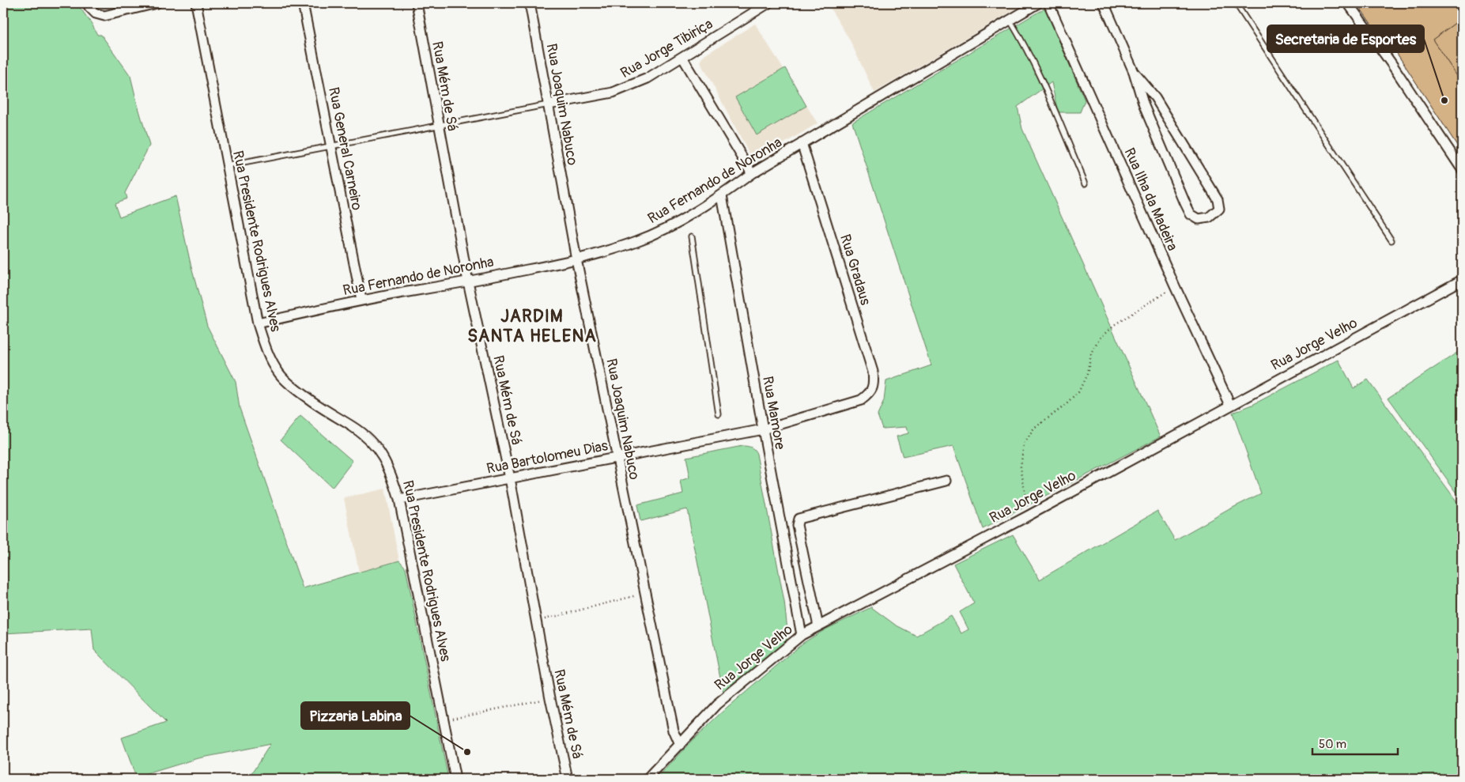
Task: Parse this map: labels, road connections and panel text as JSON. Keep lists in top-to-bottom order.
{
  "streets": {
    "street": [
      "Rua Jorge Tibiriça",
      "Rua Mém de Sá",
      "Rua Joaquim Nabuco",
      "Rua General Carneiro",
      "Rua Fernando de Noronha",
      "Rua Ilha da Madeira",
      "Rua Presidente Rodrigues Alves",
      "Rua Gradaus",
      "Rua Jorge Velho",
      "Rua Mamore",
      "Rua Bartolomeu Dias"
    ]
  },
  "crossings": [
    ["Rua Jorge Tibiriça", "Rua Joaquim Nabuco"],
    ["Rua Mém de Sá", "Rua Fernando de Noronha"],
    ["Rua Mém de Sá", "Rua Bartolomeu Dias"],
    ["Rua Joaquim Nabuco", "Rua Fernando de Noronha"],
    ["Rua Joaquim Nabuco", "Rua Jorge Velho"],
    ["Rua Joaquim Nabuco", "Rua Bartolomeu Dias"],
    ["Rua General Carneiro", "Rua Fernando de Noronha"],
    ["Rua Fernando de Noronha", "Rua Presidente Rodrigues Alves"],
    ["Rua Fernando de Noronha", "Rua Gradaus"],
    ["Rua Fernando de Noronha", "Rua Mamore"],
    ["Rua Ilha da Madeira", "Rua Jorge Velho"],
    ["Rua Presidente Rodrigues Alves", "Rua Bartolomeu Dias"],
    ["Rua Gradaus", "Rua Bartolomeu Dias"],
    ["Rua Jorge Velho", "Rua Mamore"],
    ["Rua Mamore", "Rua Bartolomeu Dias"]
  ],
  "districts": ["JARDIM SANTA HELENA"],
  "places": ["Secretaria de Esportes", "Pizzaria Labina"],
  "scale_bar": "50 m"
}
